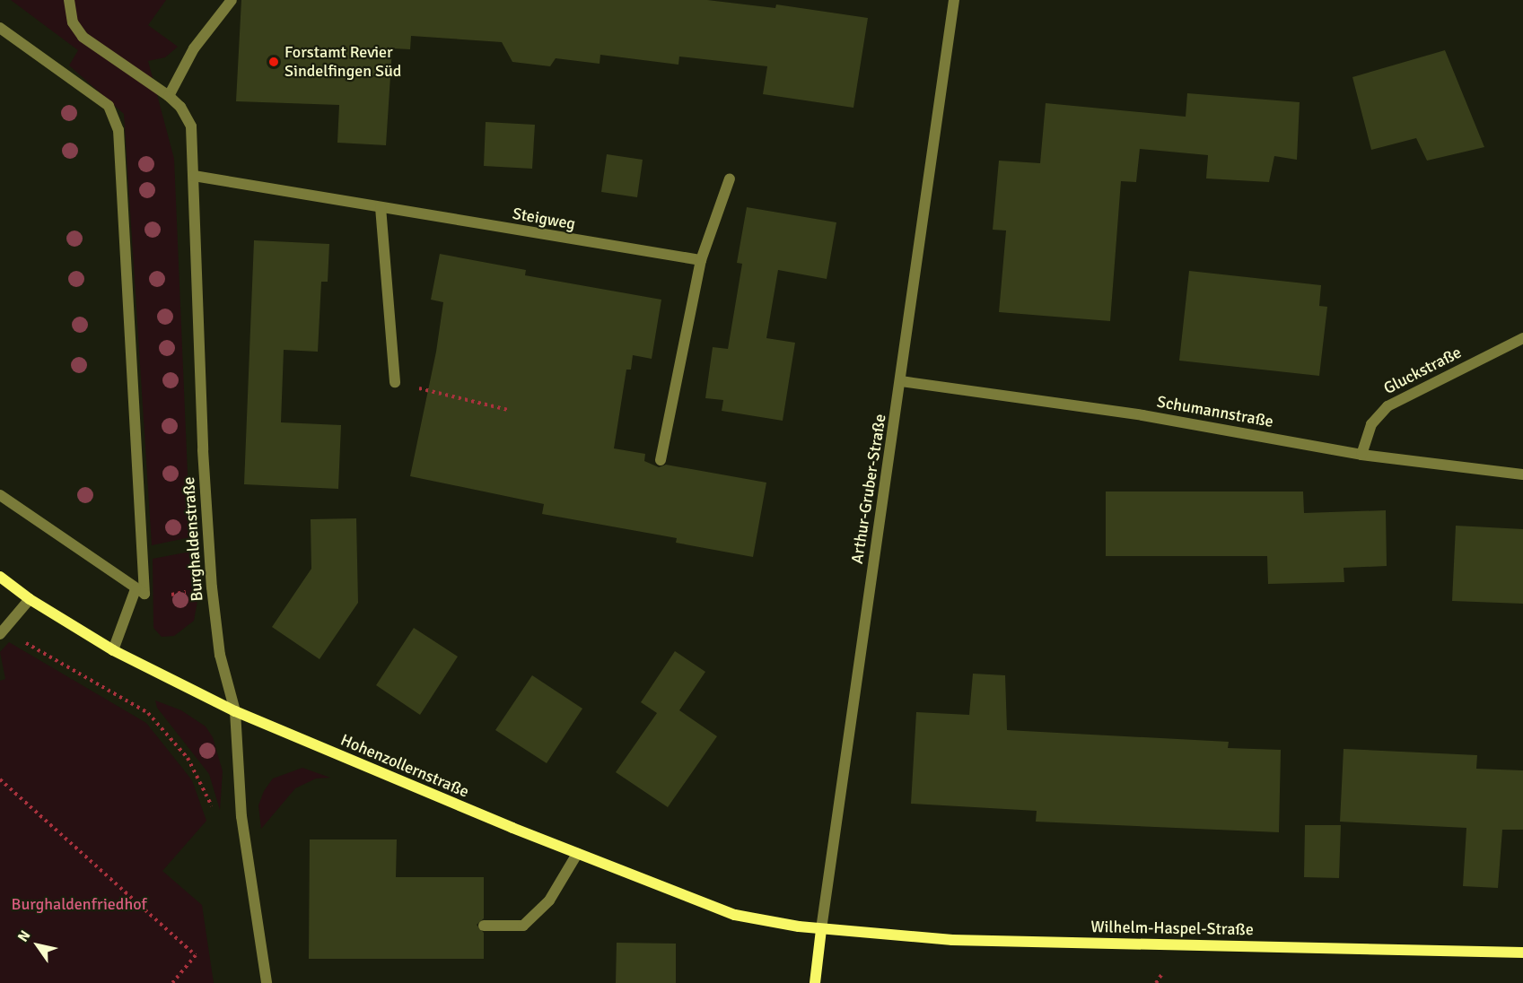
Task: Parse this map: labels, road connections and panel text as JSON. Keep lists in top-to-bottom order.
{
  "streets": {
    "street": [
      "Steigweg",
      "Gluckstraße",
      "Schumannstraße",
      "Arthur-Gruber-Straße",
      "Burghaldenstraße",
      "Hohenzollernstraße",
      "Wilhelm-Haspel-Straße"
    ]
  },
  "crossings": [
    ["Steigweg", "Burghaldenstraße"],
    ["Gluckstraße", "Schumannstraße"],
    ["Schumannstraße", "Arthur-Gruber-Straße"],
    ["Arthur-Gruber-Straße", "Hohenzollernstraße"],
    ["Arthur-Gruber-Straße", "Wilhelm-Haspel-Straße"],
    ["Burghaldenstraße", "Hohenzollernstraße"],
    ["Hohenzollernstraße", "Wilhelm-Haspel-Straße"]
  ],
  "parks": ["Burghaldenfriedhof"],
  "places": ["Forstamt Revier Sindelfingen Süd"],
  "north": "top left"
}
